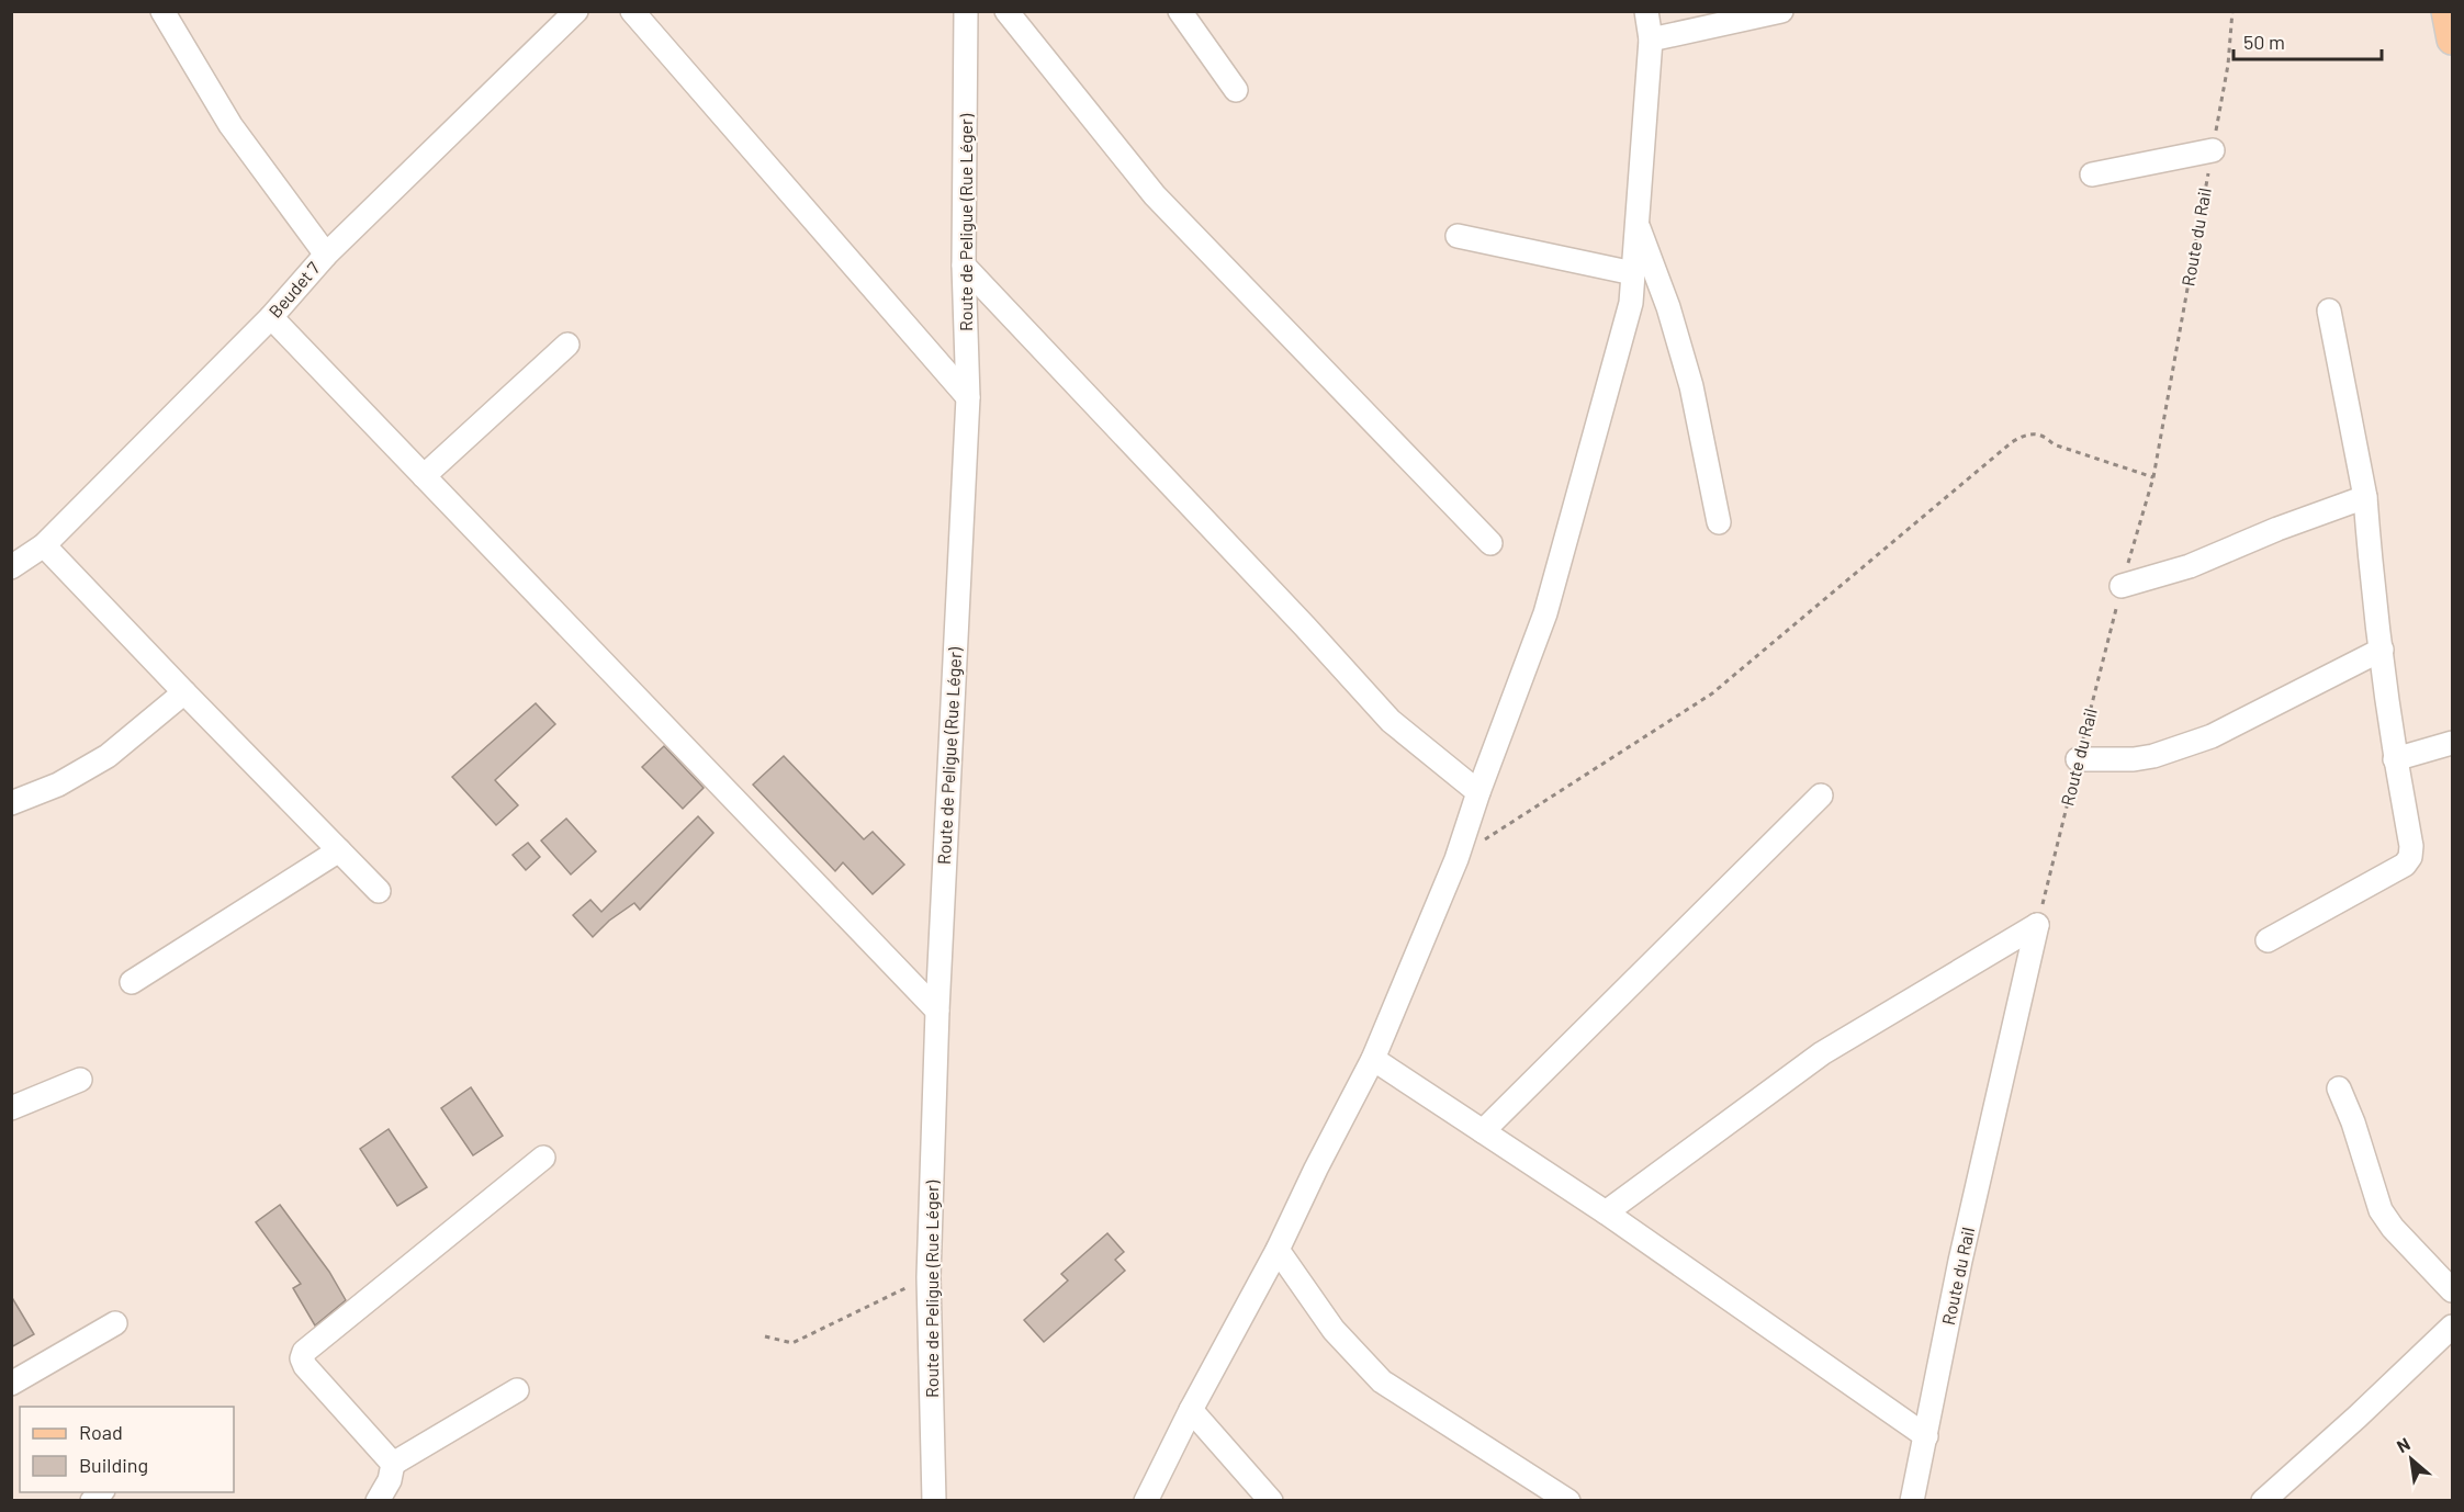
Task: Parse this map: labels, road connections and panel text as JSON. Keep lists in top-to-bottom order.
{
  "streets": {
    "street": ["Route de Peligue (Rue Léger)", "Route du Rail", "Beudet 7"]
  },
  "legend": ["Road", "Building"],
  "scale_bar": "50 m",
  "north": "top left"
}
